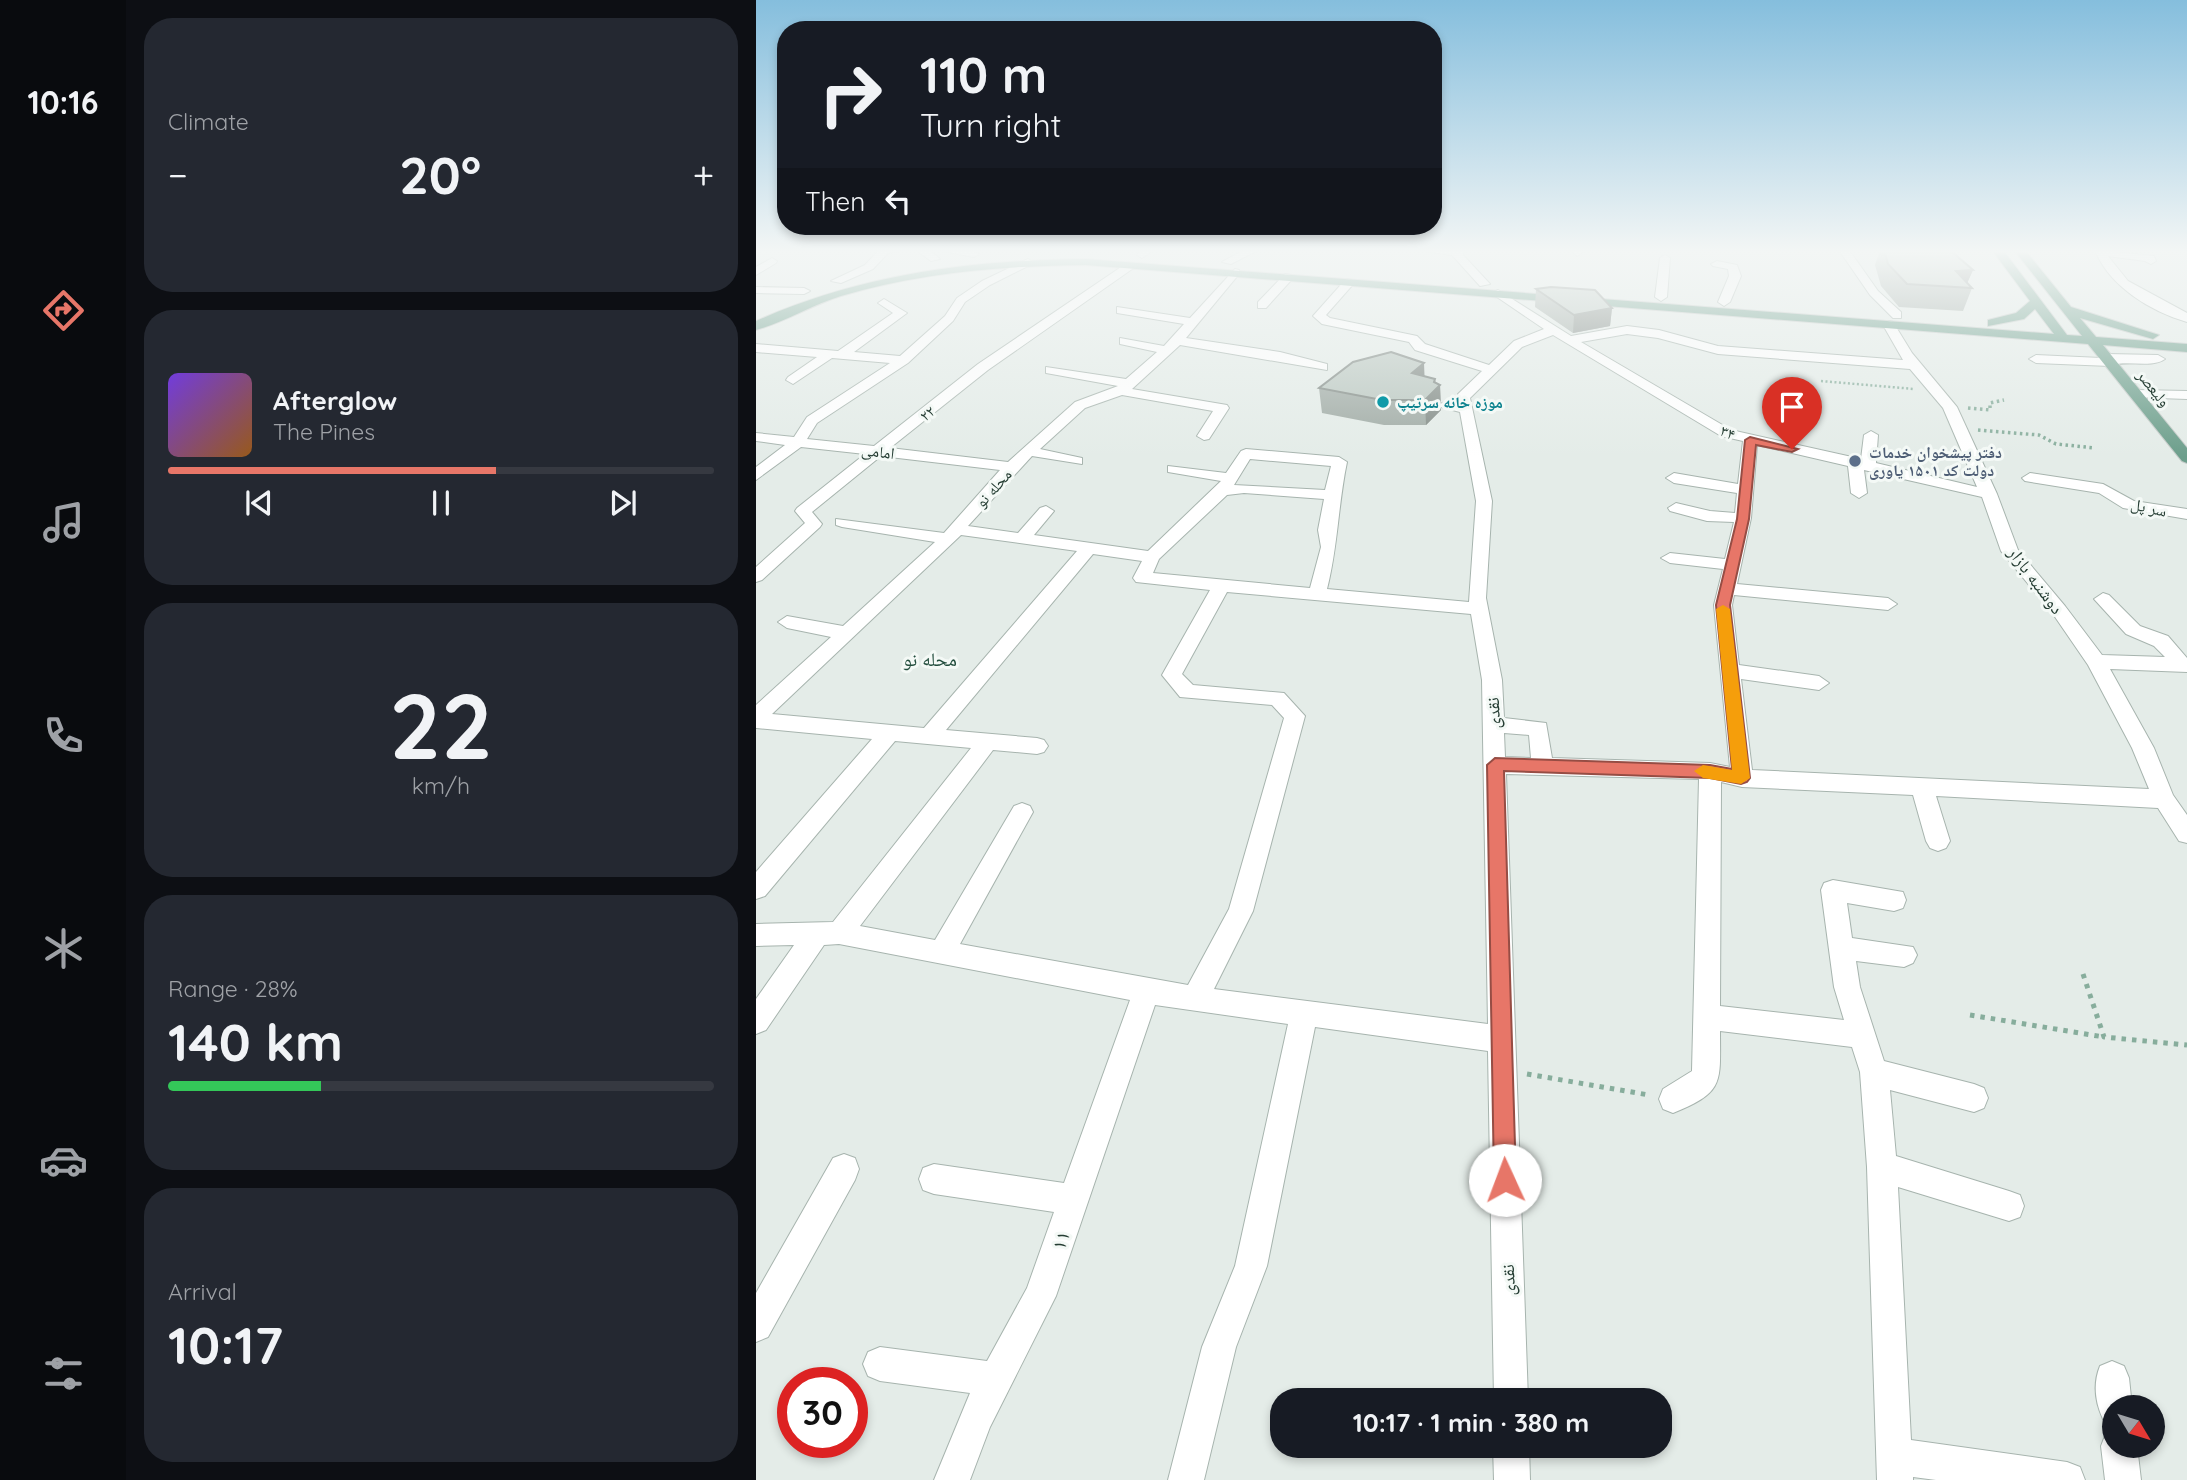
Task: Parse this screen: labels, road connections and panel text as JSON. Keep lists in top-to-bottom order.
{
  "streets": {
    "main road": ["ولیعصر"],
    "street": [
      "۲۲",
      "۳۴",
      "امامی",
      "محله نو",
      "سر پل",
      "دوشنبه بازار",
      "نقدی",
      "۱۱"
    ]
  },
  "crossings": [
    ["۲۲", "امامی"],
    ["۳۴", "دوشنبه بازار"],
    ["۳۴", "نقدی"],
    ["امامی", "محله نو"],
    ["دوشنبه بازار", "نقدی"]
  ],
  "districts": ["محله نو"],
  "places": ["موزه خانه سرتیپ", "دفتر پیشخوان خدمات دولت کد ۱۵۰۱ یاوری"],
  "north": "bottom right",
  "page": {
    "tabs": "10:16",
    "tile": [
      "Climate",
      ["22", "km/h"],
      ["Range · 28%", "140 km"],
      ["Arrival", "10:17"]
    ],
    "turn": ["110 m", "Turn right"],
    "heat": ["−", "20°", "+"],
    "then": "Then",
    "song": ["Afterglow", "The Pines"],
    "limit": "30",
    "trip": "10:17 · 1 min · 380 m"
  }
}
